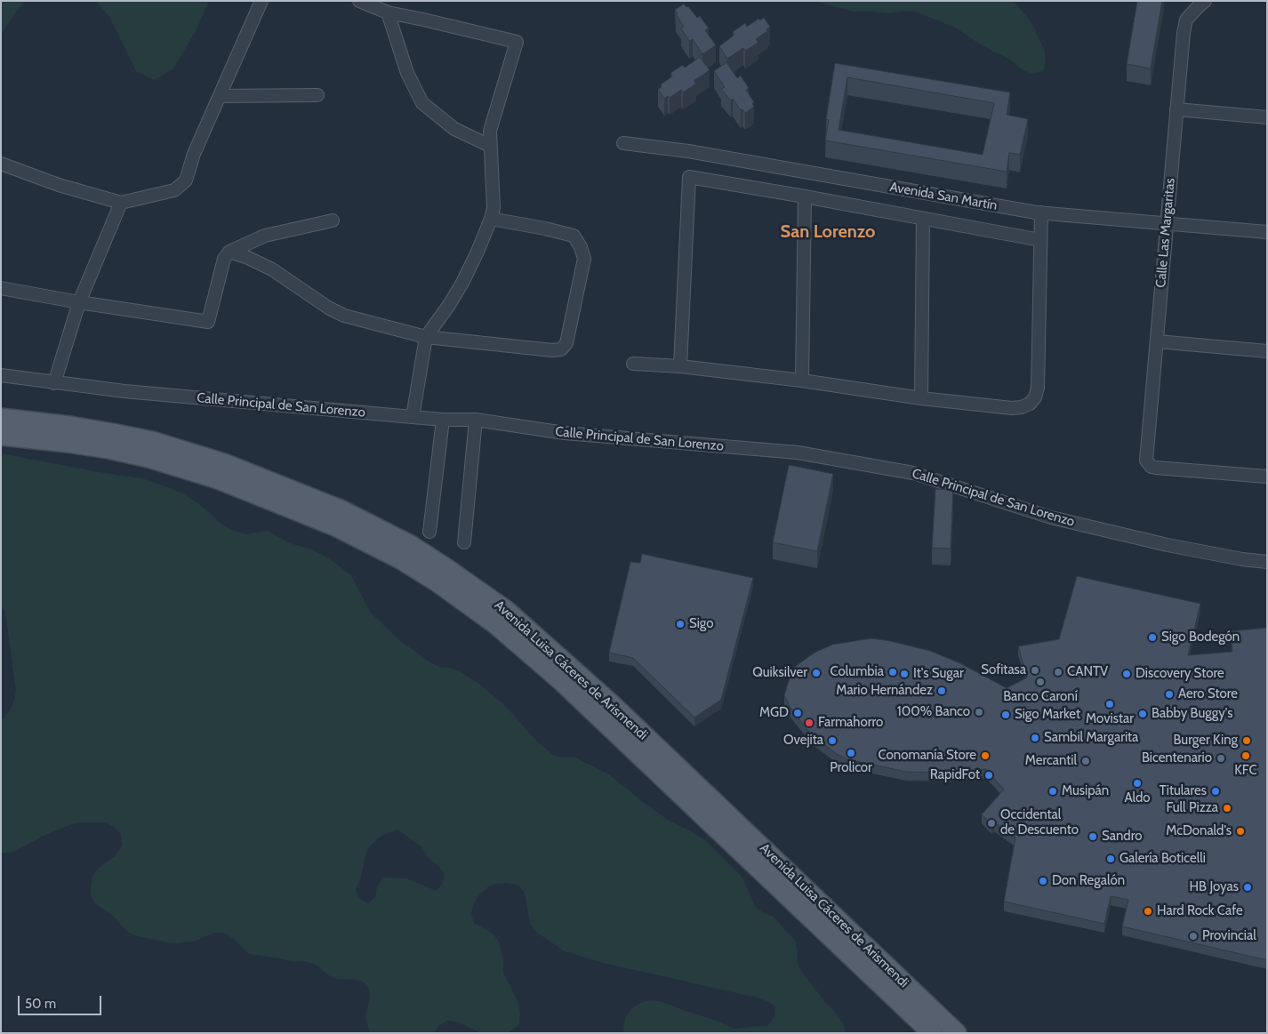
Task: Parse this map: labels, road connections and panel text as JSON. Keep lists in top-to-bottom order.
{
  "streets": {
    "main road": ["Avenida Luisa Cáceres de Arismendi"],
    "street": ["Avenida San Martín", "Calle Las Margaritas", "Calle Principal de San Lorenzo"]
  },
  "crossings": [
    ["Avenida San Martín", "Calle Las Margaritas"]
  ],
  "districts": ["San Lorenzo"],
  "places": [
    "Sigo",
    "Sigo Bodegón",
    "Sofitasa",
    "Columbia",
    "CANTV",
    "Quiksilver",
    "It's Sugar",
    "Discovery Store",
    "Banco Caroní",
    "Mario Hernández",
    "Aero Store",
    "Movistar",
    "100% Banco",
    "MGD",
    "Babby Buggy's",
    "Sigo Market",
    "Farmahorro",
    "Sambil Margarita",
    "Ovejita",
    "Burger King",
    "Prolicor",
    "Conomanía Store",
    "KFC",
    "Bicentenario",
    "Mercantil",
    "RapidFot",
    "Aldo",
    "Musipán",
    "Titulares",
    "Full Pizza",
    "Occidental de Descuento",
    "McDonald's",
    "Sandro",
    "Galería Boticelli",
    "Don Regalón",
    "HB Joyas",
    "Hard Rock Cafe",
    "Provincial"
  ],
  "scale_bar": "50 m"
}
